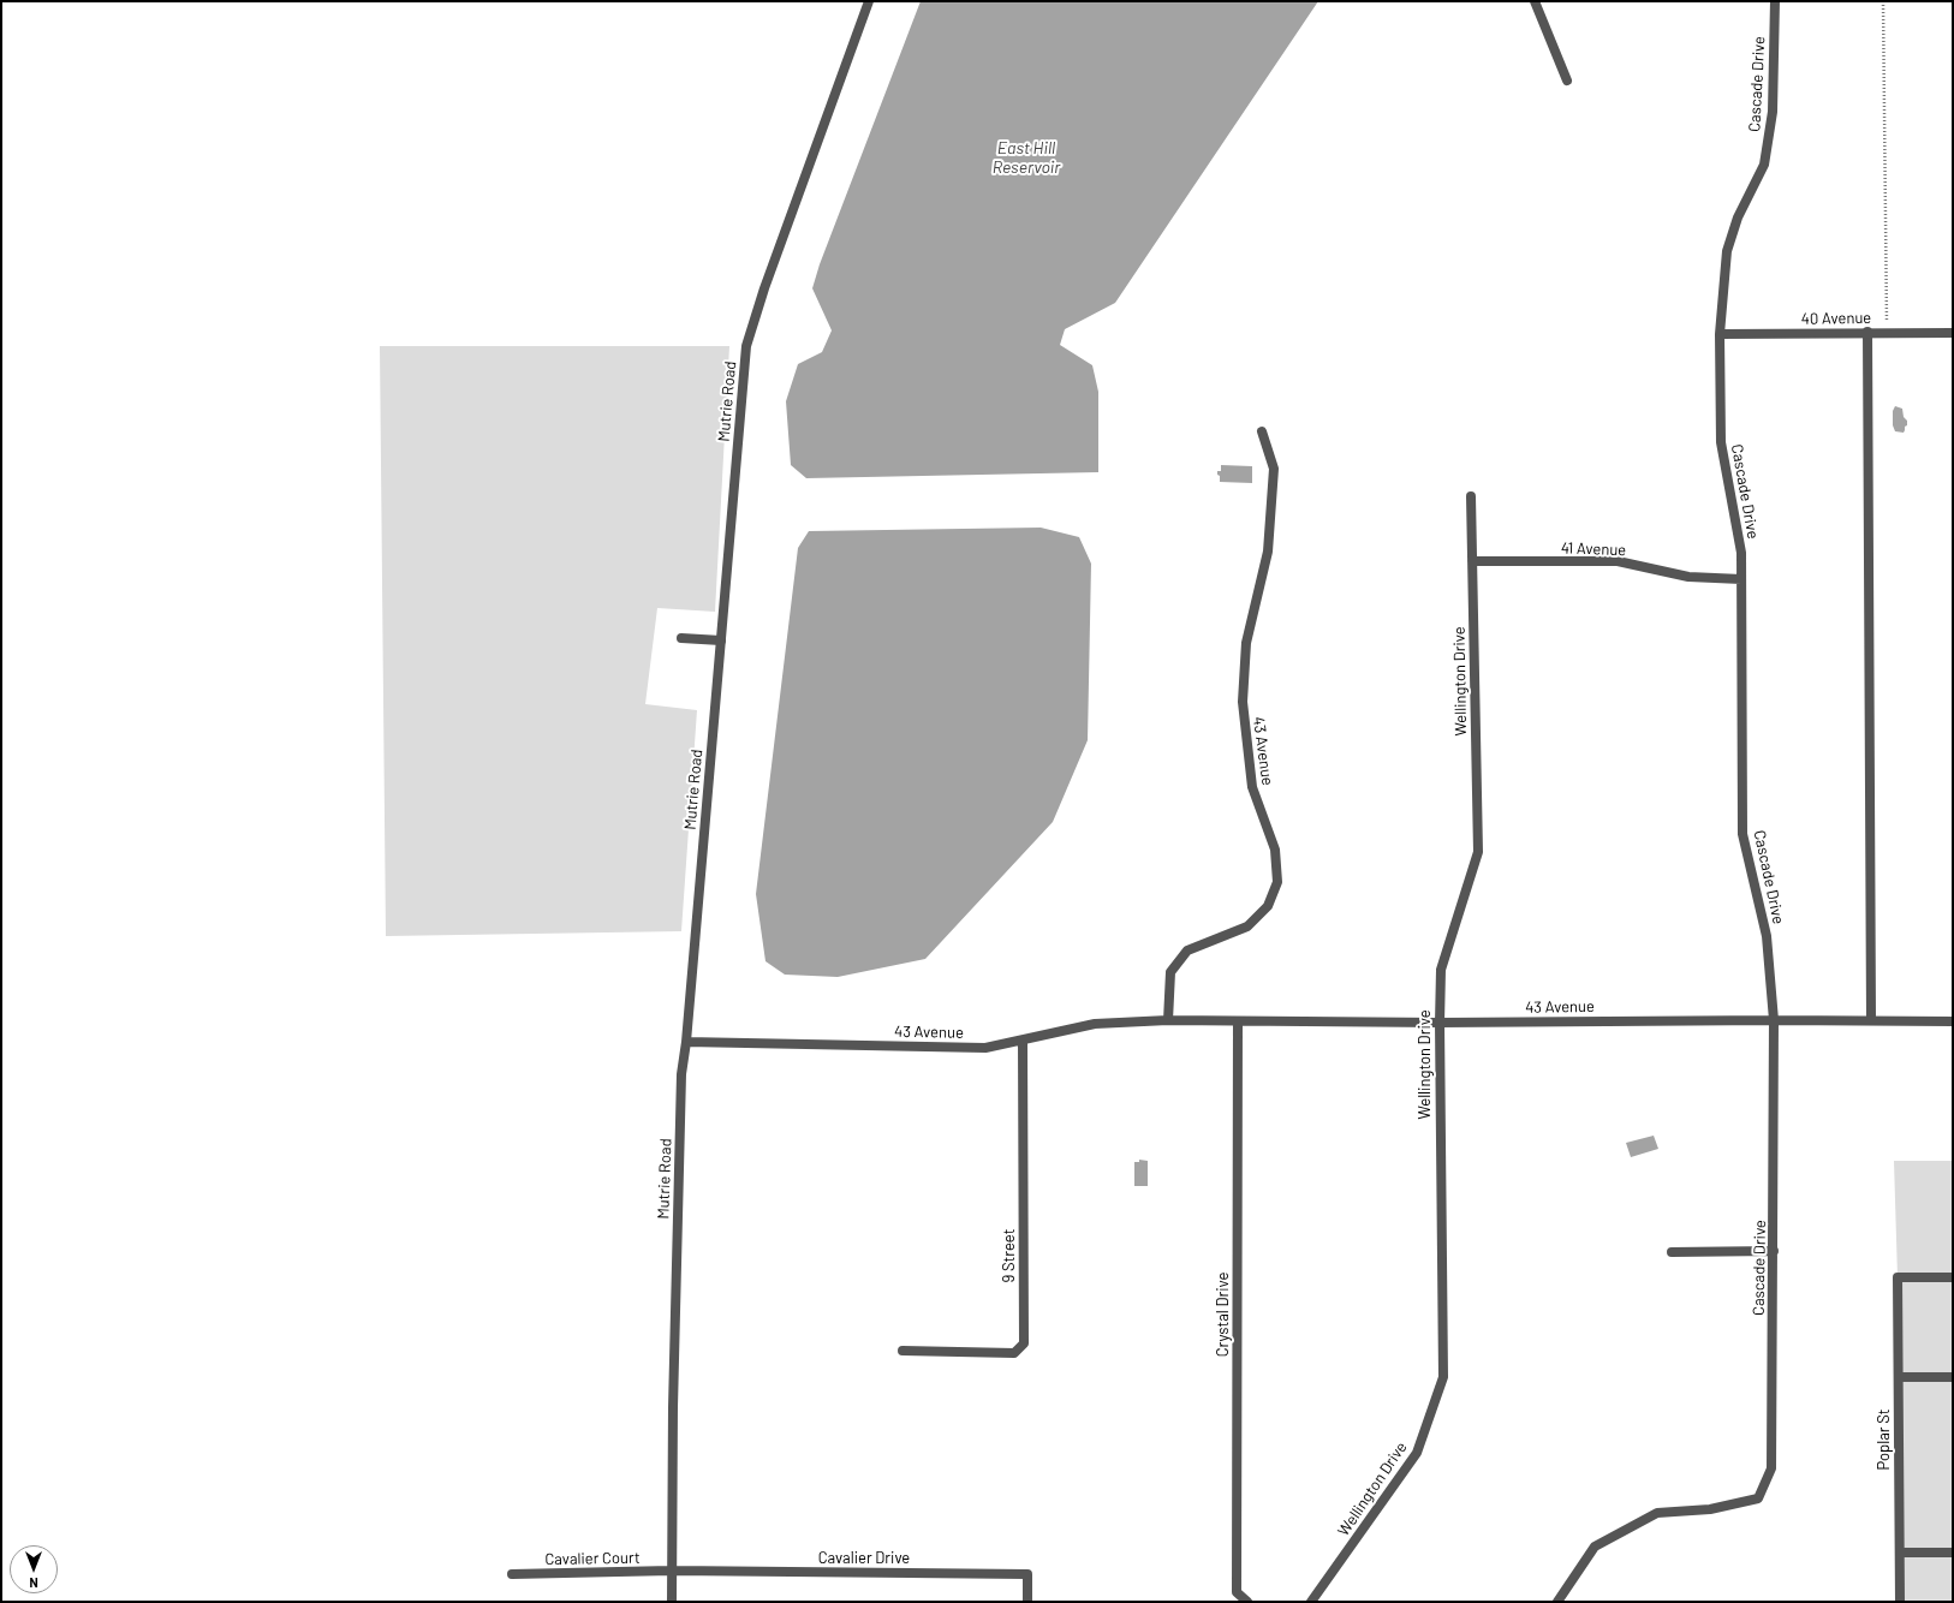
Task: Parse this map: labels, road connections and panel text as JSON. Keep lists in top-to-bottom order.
{
  "streets": {
    "street": [
      "Cascade Drive",
      "40 Avenue",
      "Mutrie Road",
      "41 Avenue",
      "Wellington Drive",
      "43 Avenue",
      "9 Street",
      "Crystal Drive",
      "Poplar St",
      "Cavalier Court",
      "Cavalier Drive"
    ]
  },
  "crossings": [
    ["Cascade Drive", "40 Avenue"],
    ["Cascade Drive", "41 Avenue"],
    ["Cascade Drive", "43 Avenue"],
    ["Mutrie Road", "43 Avenue"],
    ["Mutrie Road", "Cavalier Court"],
    ["Mutrie Road", "Cavalier Drive"],
    ["41 Avenue", "Wellington Drive"],
    ["Wellington Drive", "43 Avenue"],
    ["43 Avenue", "9 Street"],
    ["43 Avenue", "Crystal Drive"],
    ["Cavalier Court", "Cavalier Drive"]
  ],
  "water": ["East Hill Reservoir"],
  "north": "bottom"
}
